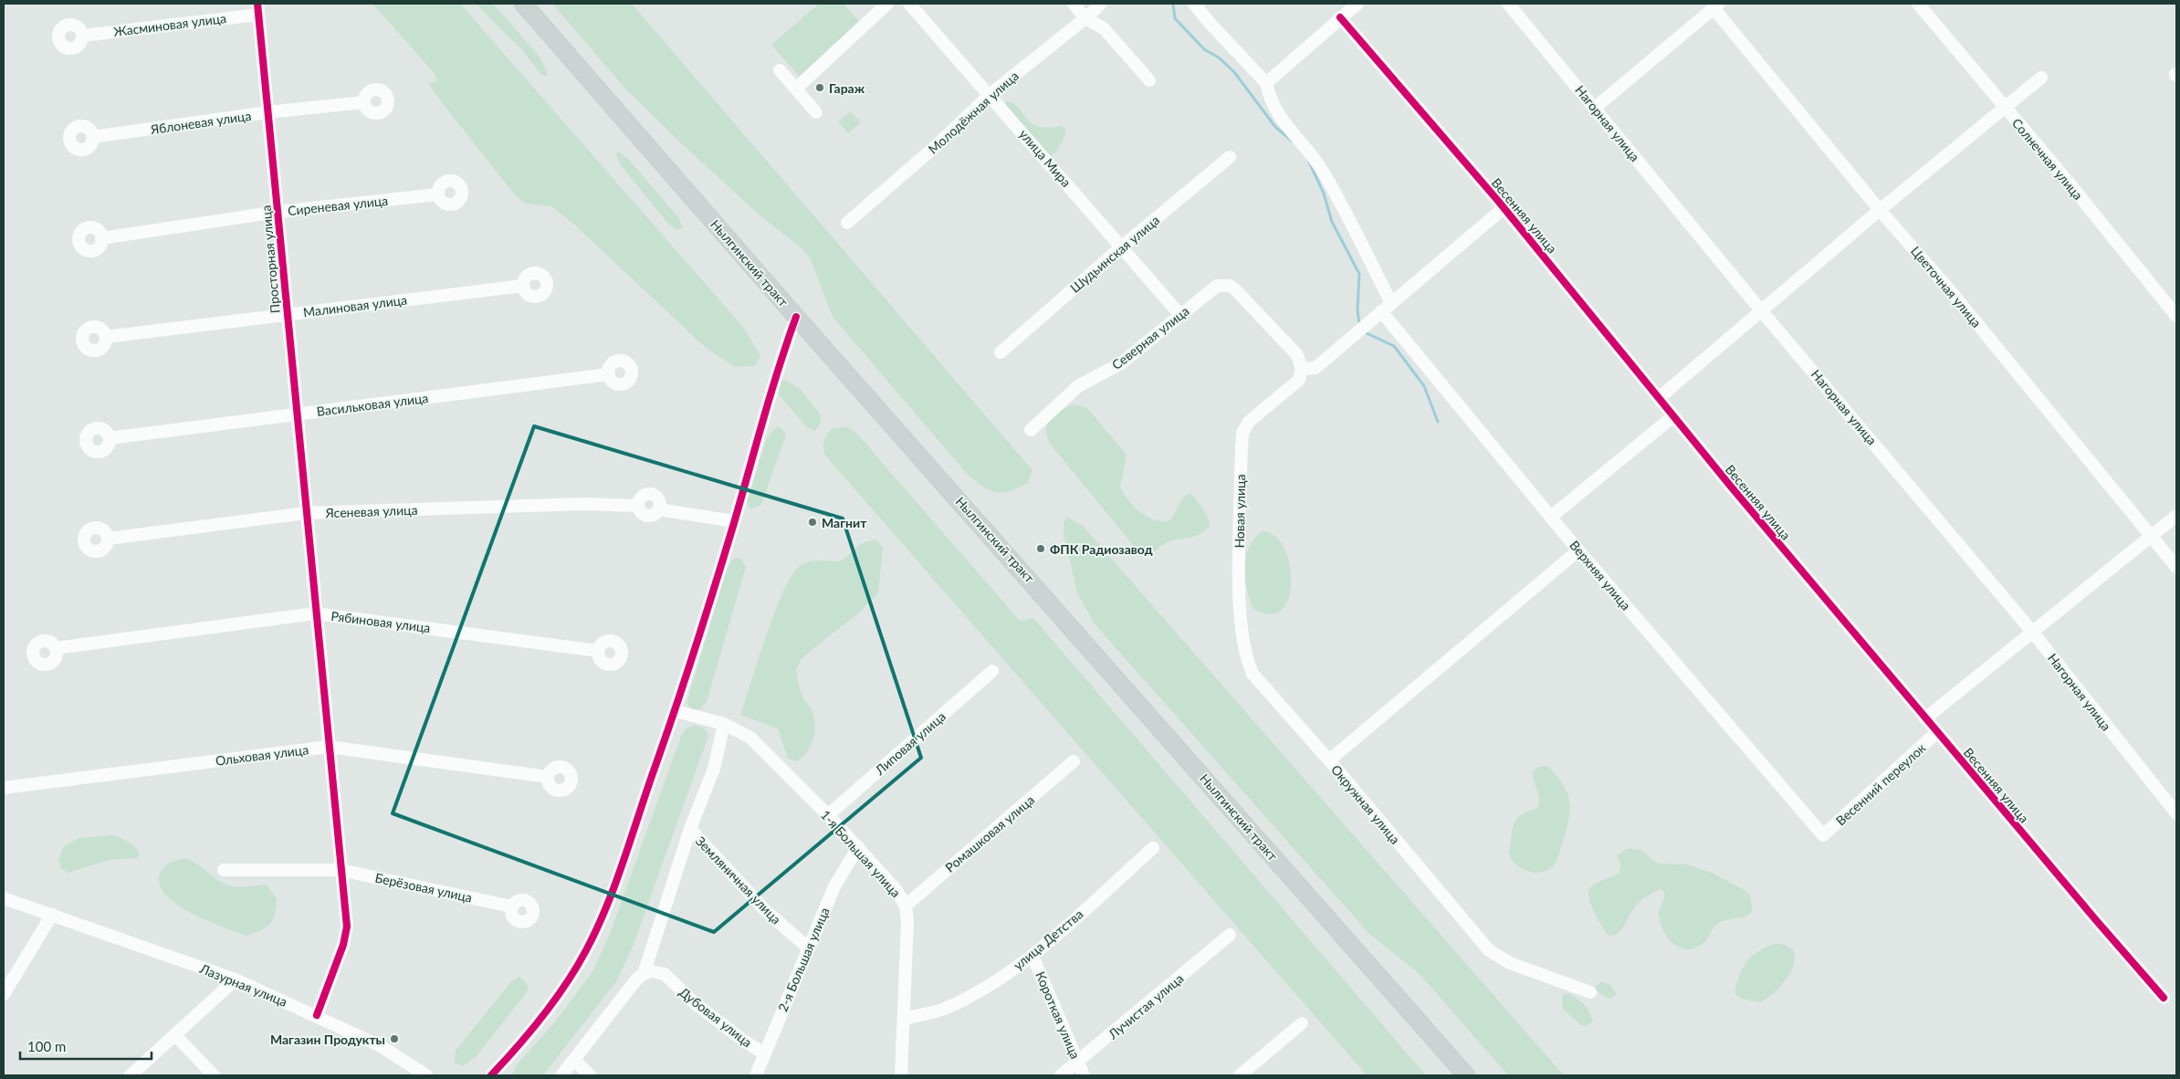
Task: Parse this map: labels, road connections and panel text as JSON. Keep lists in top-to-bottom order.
{
  "streets": {
    "main road": ["Нылгинский тракт"],
    "street": [
      "Жасминовая улица",
      "Молодёжная улица",
      "Яблоневая улица",
      "Нагорная улица",
      "улица Мира",
      "Солнечная улица",
      "Сиреневая улица",
      "Весенняя улица",
      "Шудьинская улица",
      "Просторная улица",
      "Цветочная улица",
      "Малиновая улица",
      "Северная улица",
      "Васильковая улица",
      "Ясеневая улица",
      "Новая улица",
      "Верхняя улица",
      "Рябиновая улица",
      "Липовая улица",
      "Ольховая улица",
      "Весенний переулок",
      "Окружная улица",
      "Ромашковая улица",
      "1-я Большая улица",
      "Земляничная улица",
      "Берёзовая улица",
      "улица Детства",
      "2-я Большая улица",
      "Лазурная улица",
      "Лучистая улица",
      "Короткая улица",
      "Дубовая улица"
    ]
  },
  "crossings": [
    ["Жасминовая улица", "Просторная улица"],
    ["Молодёжная улица", "улица Мира"],
    ["Яблоневая улица", "Просторная улица"],
    ["улица Мира", "Шудьинская улица"],
    ["улица Мира", "Северная улица"],
    ["Сиреневая улица", "Просторная улица"],
    ["Весенняя улица", "Весенний переулок"],
    ["Просторная улица", "Малиновая улица"],
    ["Просторная улица", "Васильковая улица"],
    ["Просторная улица", "Ясеневая улица"],
    ["Просторная улица", "Рябиновая улица"],
    ["Просторная улица", "Ольховая улица"],
    ["Просторная улица", "Берёзовая улица"],
    ["Просторная улица", "Лазурная улица"],
    ["Северная улица", "Новая улица"],
    ["Новая улица", "Окружная улица"],
    ["Верхняя улица", "Весенний переулок"],
    ["Верхняя улица", "Окружная улица"],
    ["Липовая улица", "1-я Большая улица"],
    ["Ромашковая улица", "1-я Большая улица"],
    ["1-я Большая улица", "улица Детства"],
    ["1-я Большая улица", "2-я Большая улица"],
    ["Земляничная улица", "2-я Большая улица"],
    ["улица Детства", "Короткая улица"],
    ["2-я Большая улица", "Дубовая улица"],
    ["Лучистая улица", "Короткая улица"]
  ],
  "places": [
    "Гараж",
    "Магнит",
    "ФПК Радиозавод",
    "Магазин Продукты"
  ],
  "scale_bar": "100 m"
}
